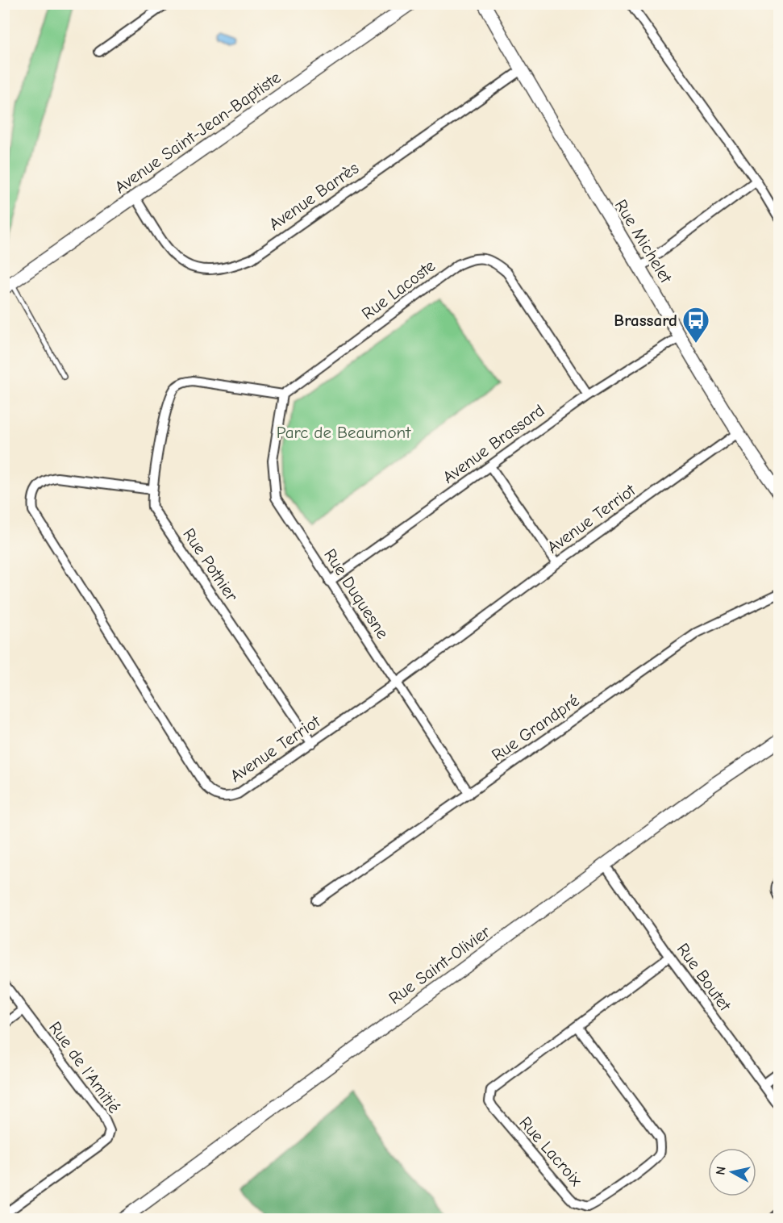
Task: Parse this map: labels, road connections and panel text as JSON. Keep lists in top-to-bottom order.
{
  "streets": {
    "street": [
      "Avenue Saint-Jean-Baptiste",
      "Avenue Barrès",
      "Rue Michelet",
      "Rue Lacoste",
      "Avenue Brassard",
      "Avenue Terriot",
      "Rue Pothier",
      "Rue Duquesne",
      "Rue Grandpré",
      "Rue Saint-Olivier",
      "Rue Boutet",
      "Rue de l'Amitié",
      "Rue Lacroix"
    ]
  },
  "crossings": [
    ["Avenue Saint-Jean-Baptiste", "Avenue Barrès"],
    ["Avenue Barrès", "Rue Michelet"],
    ["Rue Michelet", "Avenue Brassard"],
    ["Rue Michelet", "Avenue Terriot"],
    ["Rue Lacoste", "Avenue Brassard"],
    ["Rue Lacoste", "Rue Pothier"],
    ["Rue Lacoste", "Rue Duquesne"],
    ["Avenue Brassard", "Rue Duquesne"],
    ["Avenue Terriot", "Rue Pothier"],
    ["Avenue Terriot", "Rue Duquesne"],
    ["Rue Pothier", "Rue Duquesne"],
    ["Rue Duquesne", "Rue Grandpré"],
    ["Rue Saint-Olivier", "Rue Boutet"],
    ["Rue Boutet", "Rue Lacroix"]
  ],
  "parks": ["Parc de Beaumont"],
  "places": {
    "bus stop": ["Brassard"]
  },
  "north": "left"
}
